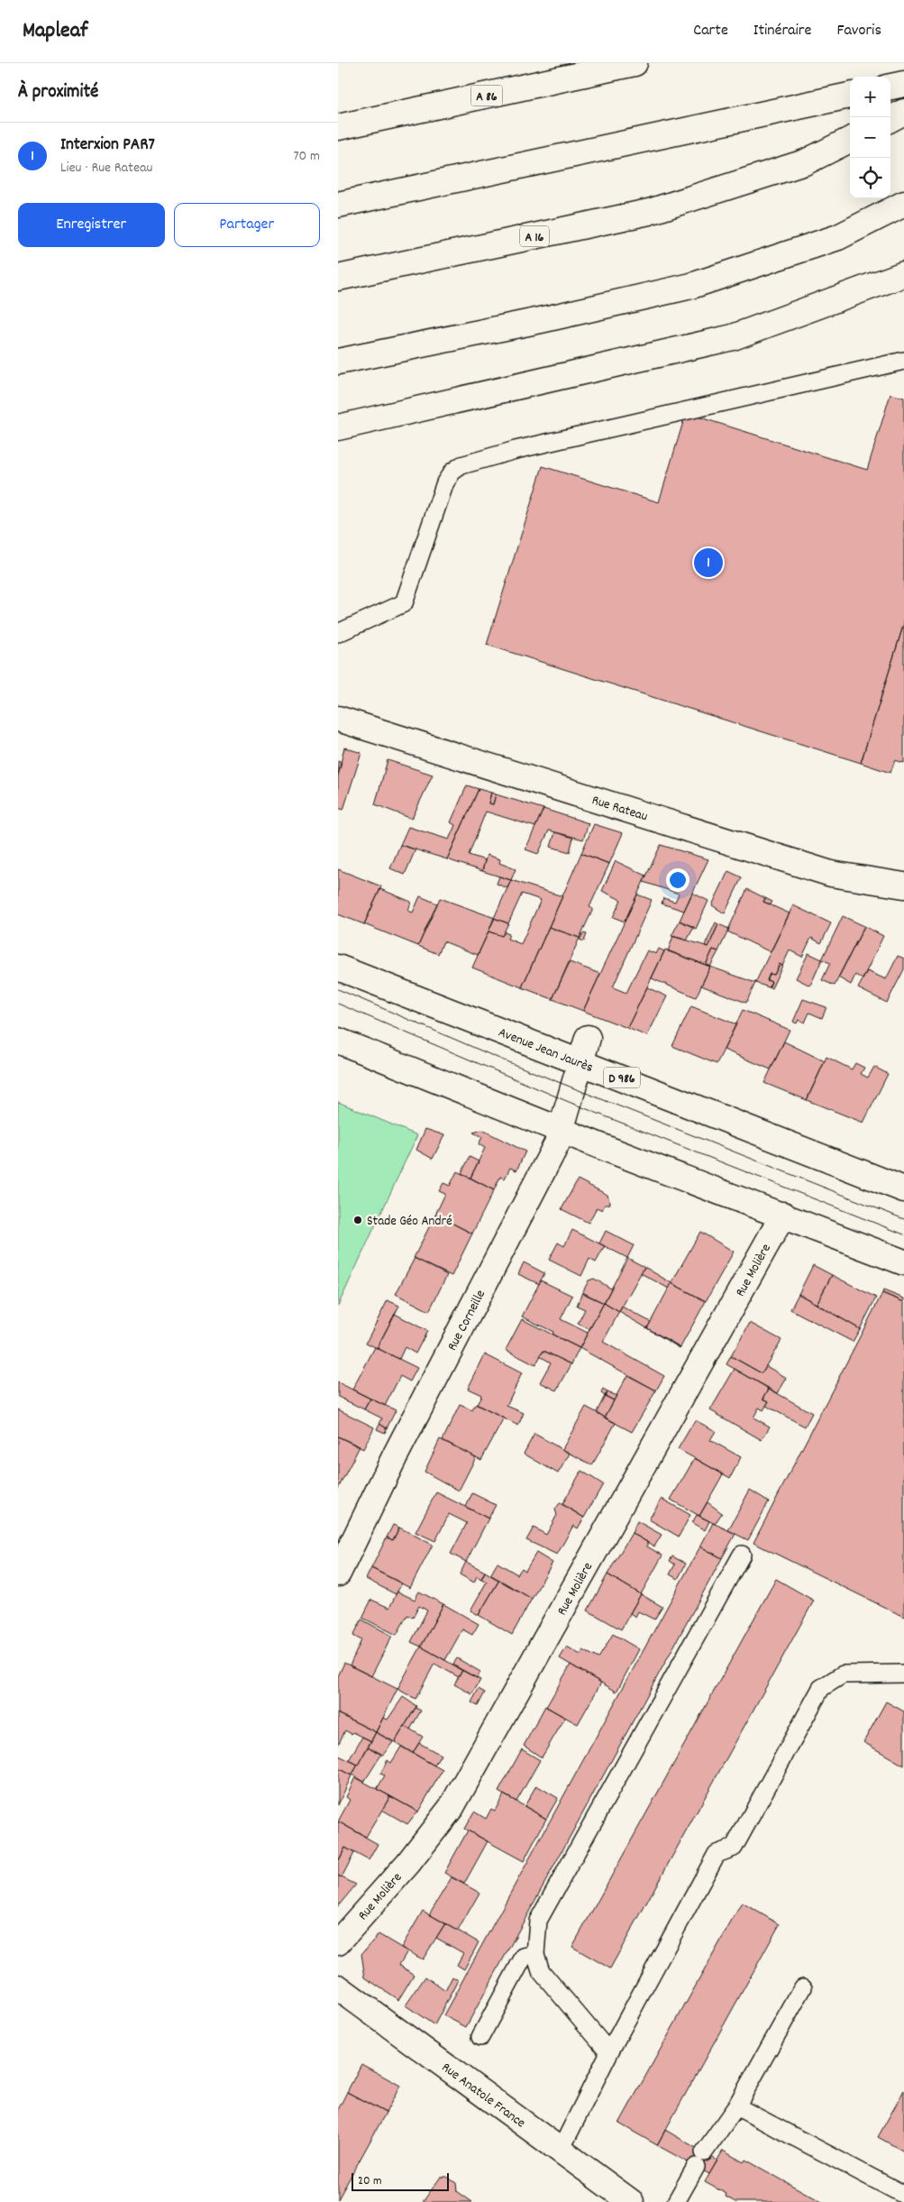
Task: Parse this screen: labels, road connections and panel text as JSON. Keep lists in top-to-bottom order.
{
  "streets": {
    "main road": [
      "A 86",
      "A 16",
      "Rue Rateau",
      "Avenue Jean Jaurès",
      "D 986",
      "Rue Molière",
      "Rue Corneille",
      "Rue Anatole France"
    ]
  },
  "crossings": [
    ["Avenue Jean Jaurès", "Rue Corneille"]
  ],
  "places": ["Stade Géo André"],
  "scale_bar": "20 m",
  "page": {
    "header": "Mapleaf",
    "nav": ["Carte", "Itinéraire", "Favoris"],
    "heading": "À proximité",
    "map_buttons": ["+", "−"],
    "list": [
      {
        "mark": "1",
        "name": "Interxion PAR7",
        "note": "Lieu · Rue Rateau",
        "value": "70 m"
      }
    ],
    "buttons": ["Enregistrer", "Partager"],
    "pins": "1",
    "scale": "20 m"
  }
}
